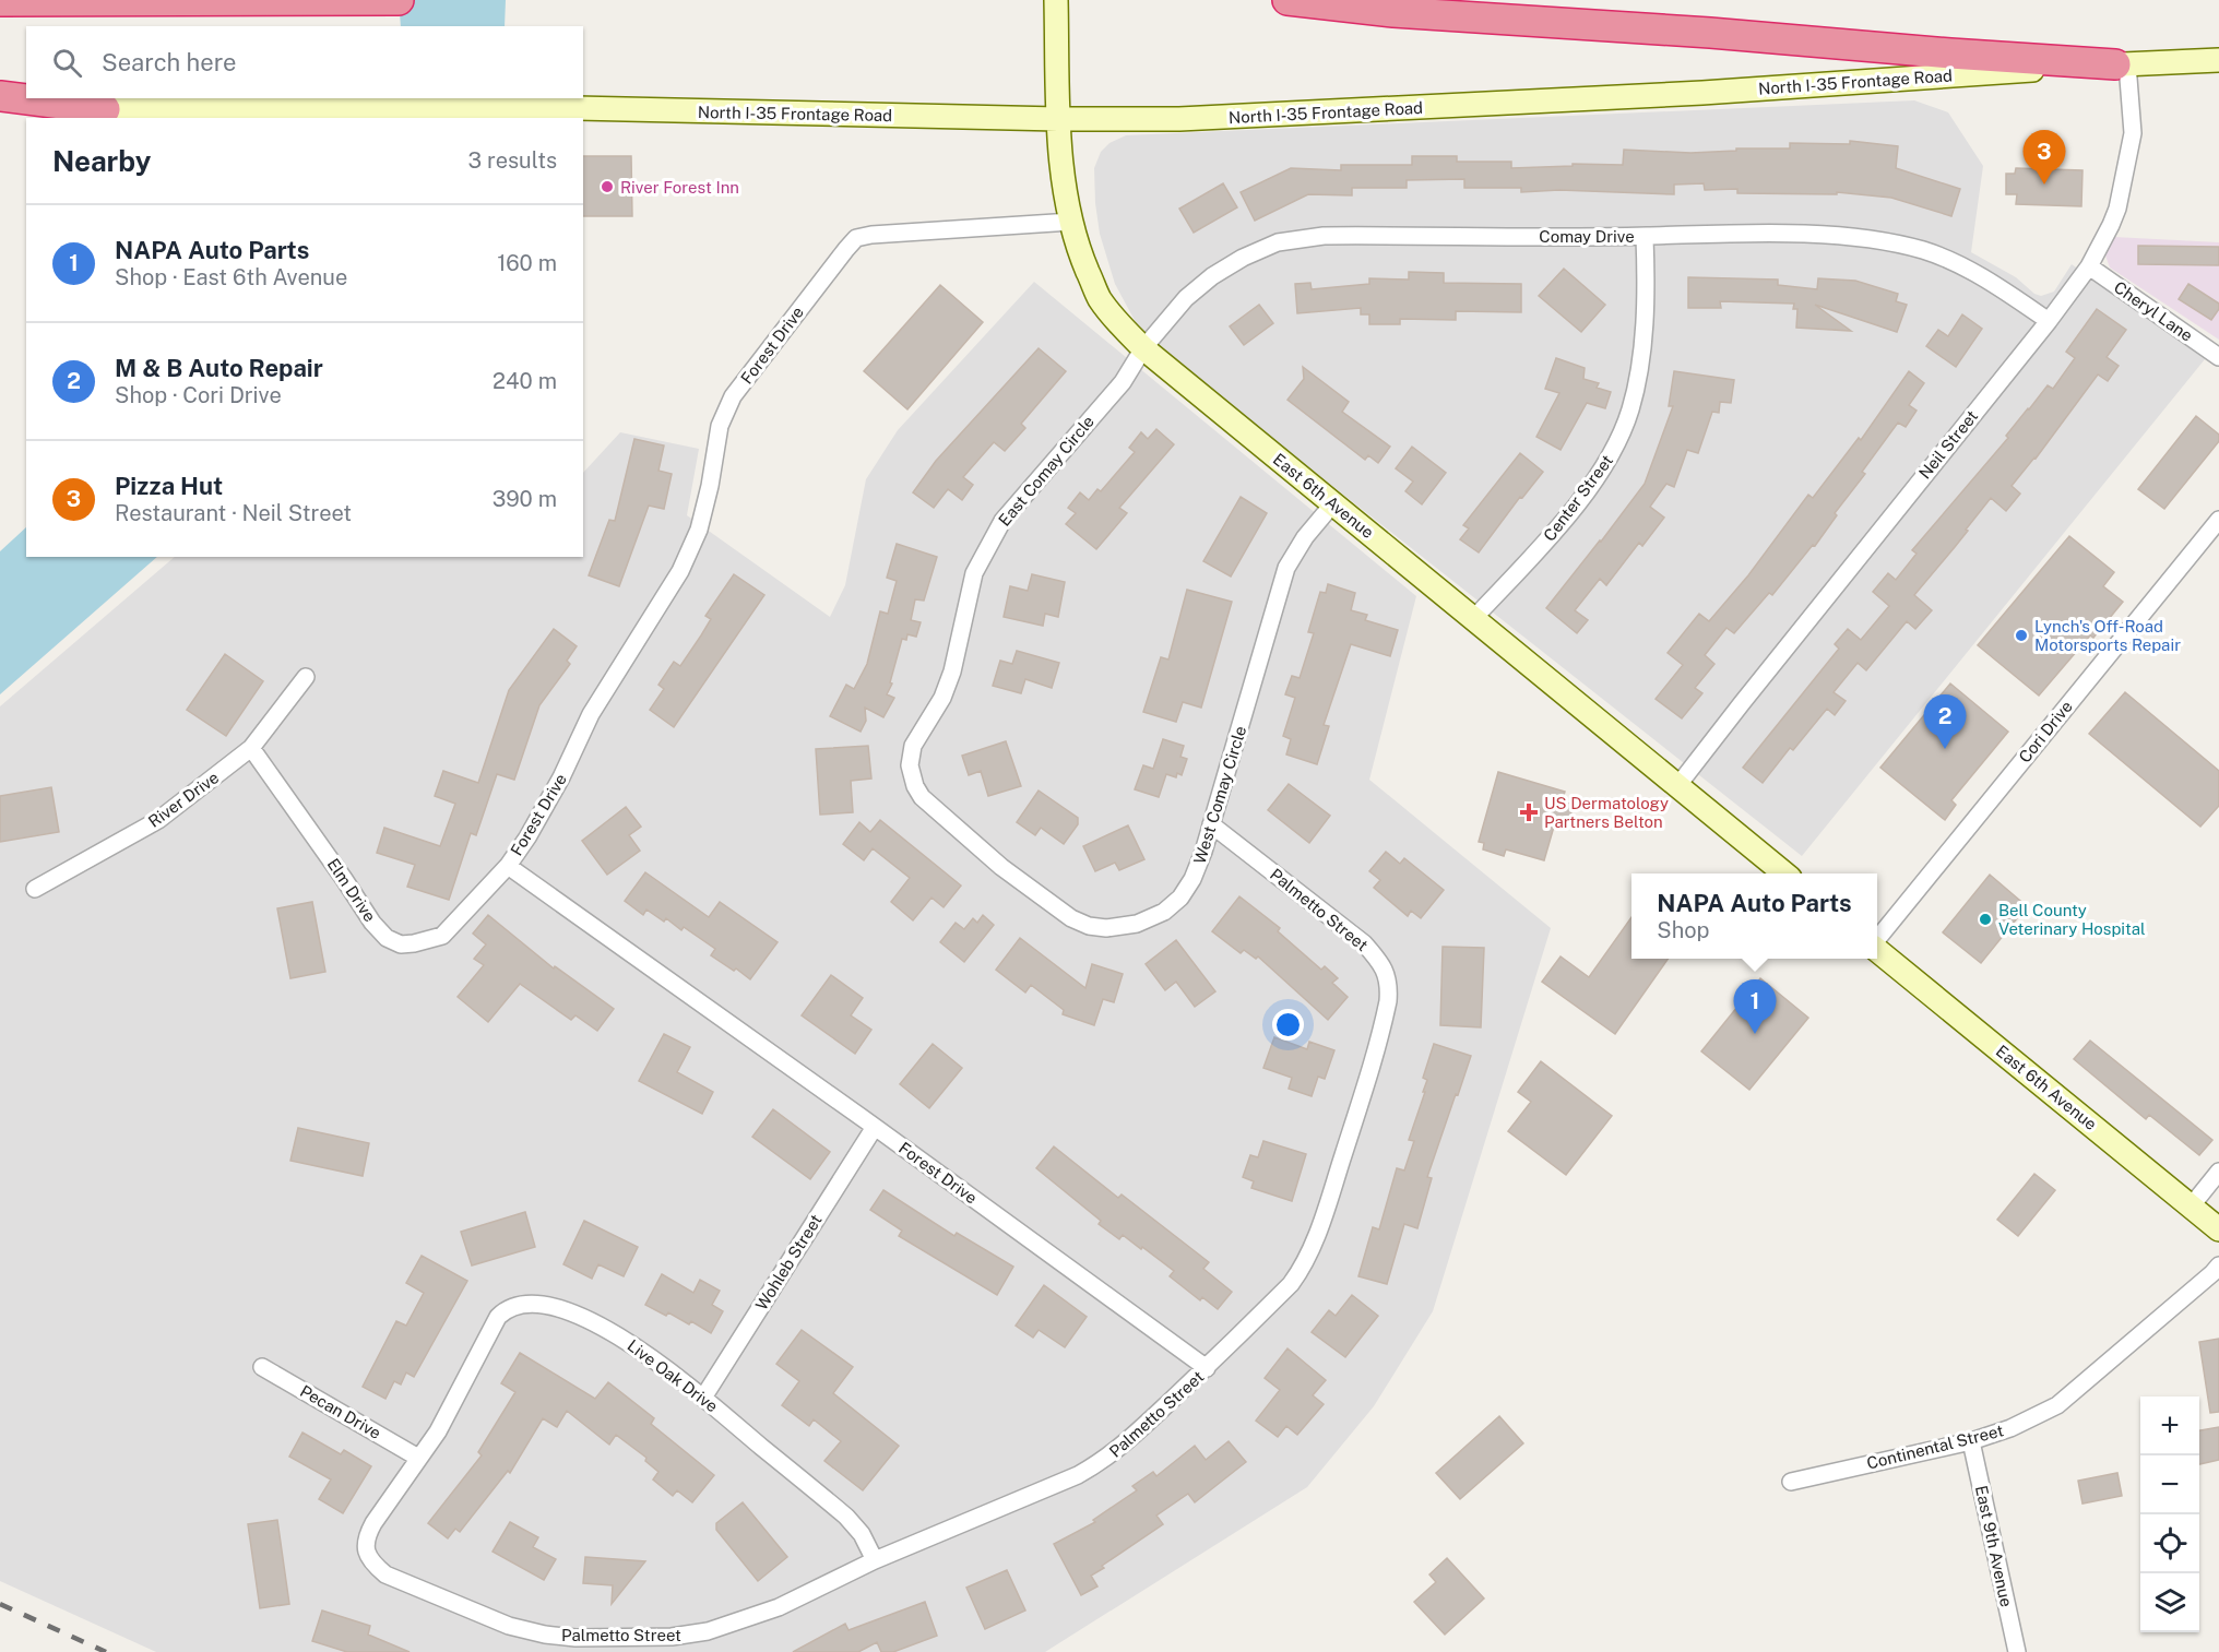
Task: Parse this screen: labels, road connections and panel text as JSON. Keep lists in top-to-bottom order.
{
  "streets": {
    "main road": ["North I-35 Frontage Road", "East 6th Avenue"],
    "street": [
      "Comay Drive",
      "Cheryl Lane",
      "Forest Drive",
      "Neil Street",
      "East Comay Circle",
      "Center Street",
      "Cori Drive",
      "West Comay Circle",
      "River Drive",
      "Elm Drive",
      "Palmetto Street",
      "Wohleb Street",
      "Live Oak Drive",
      "Pecan Drive",
      "Continental Street",
      "East 9th Avenue"
    ]
  },
  "crossings": [
    ["North I-35 Frontage Road", "Neil Street"],
    ["North I-35 Frontage Road", "East 6th Avenue"],
    ["Comay Drive", "Neil Street"],
    ["Comay Drive", "East Comay Circle"],
    ["Comay Drive", "East 6th Avenue"],
    ["Comay Drive", "Center Street"],
    ["Cheryl Lane", "Neil Street"],
    ["Forest Drive", "East 6th Avenue"],
    ["Forest Drive", "Elm Drive"],
    ["Forest Drive", "Palmetto Street"],
    ["Forest Drive", "Wohleb Street"],
    ["Neil Street", "East 6th Avenue"],
    ["East Comay Circle", "East 6th Avenue"],
    ["East Comay Circle", "West Comay Circle"],
    ["East 6th Avenue", "Center Street"],
    ["East 6th Avenue", "West Comay Circle"],
    ["West Comay Circle", "Palmetto Street"],
    ["River Drive", "Elm Drive"],
    ["Palmetto Street", "Live Oak Drive"],
    ["Wohleb Street", "Live Oak Drive"],
    ["Live Oak Drive", "Pecan Drive"],
    ["Continental Street", "East 9th Avenue"]
  ],
  "places": {
    "other": ["River Forest Inn", "Lynch's Off-Road Motorsports Repair", "Bell County Veterinary Hospital"],
    "health": ["US Dermatology Partners Belton"]
  },
  "page": {
    "search": "Search here",
    "heading": ["Nearby", "3 results"],
    "pins": ["3", "2", "1"],
    "list": [
      {
        "mark": "1",
        "name": "NAPA Auto Parts",
        "note": "Shop · East 6th Avenue",
        "value": "160 m"
      },
      {
        "mark": "2",
        "name": "M & B Auto Repair",
        "note": "Shop · Cori Drive",
        "value": "240 m"
      },
      {
        "mark": "3",
        "name": "Pizza Hut",
        "note": "Restaurant · Neil Street",
        "value": "390 m"
      }
    ],
    "popup": ["NAPA Auto Parts", "Shop"],
    "map_buttons": ["+", "−"]
  }
}
